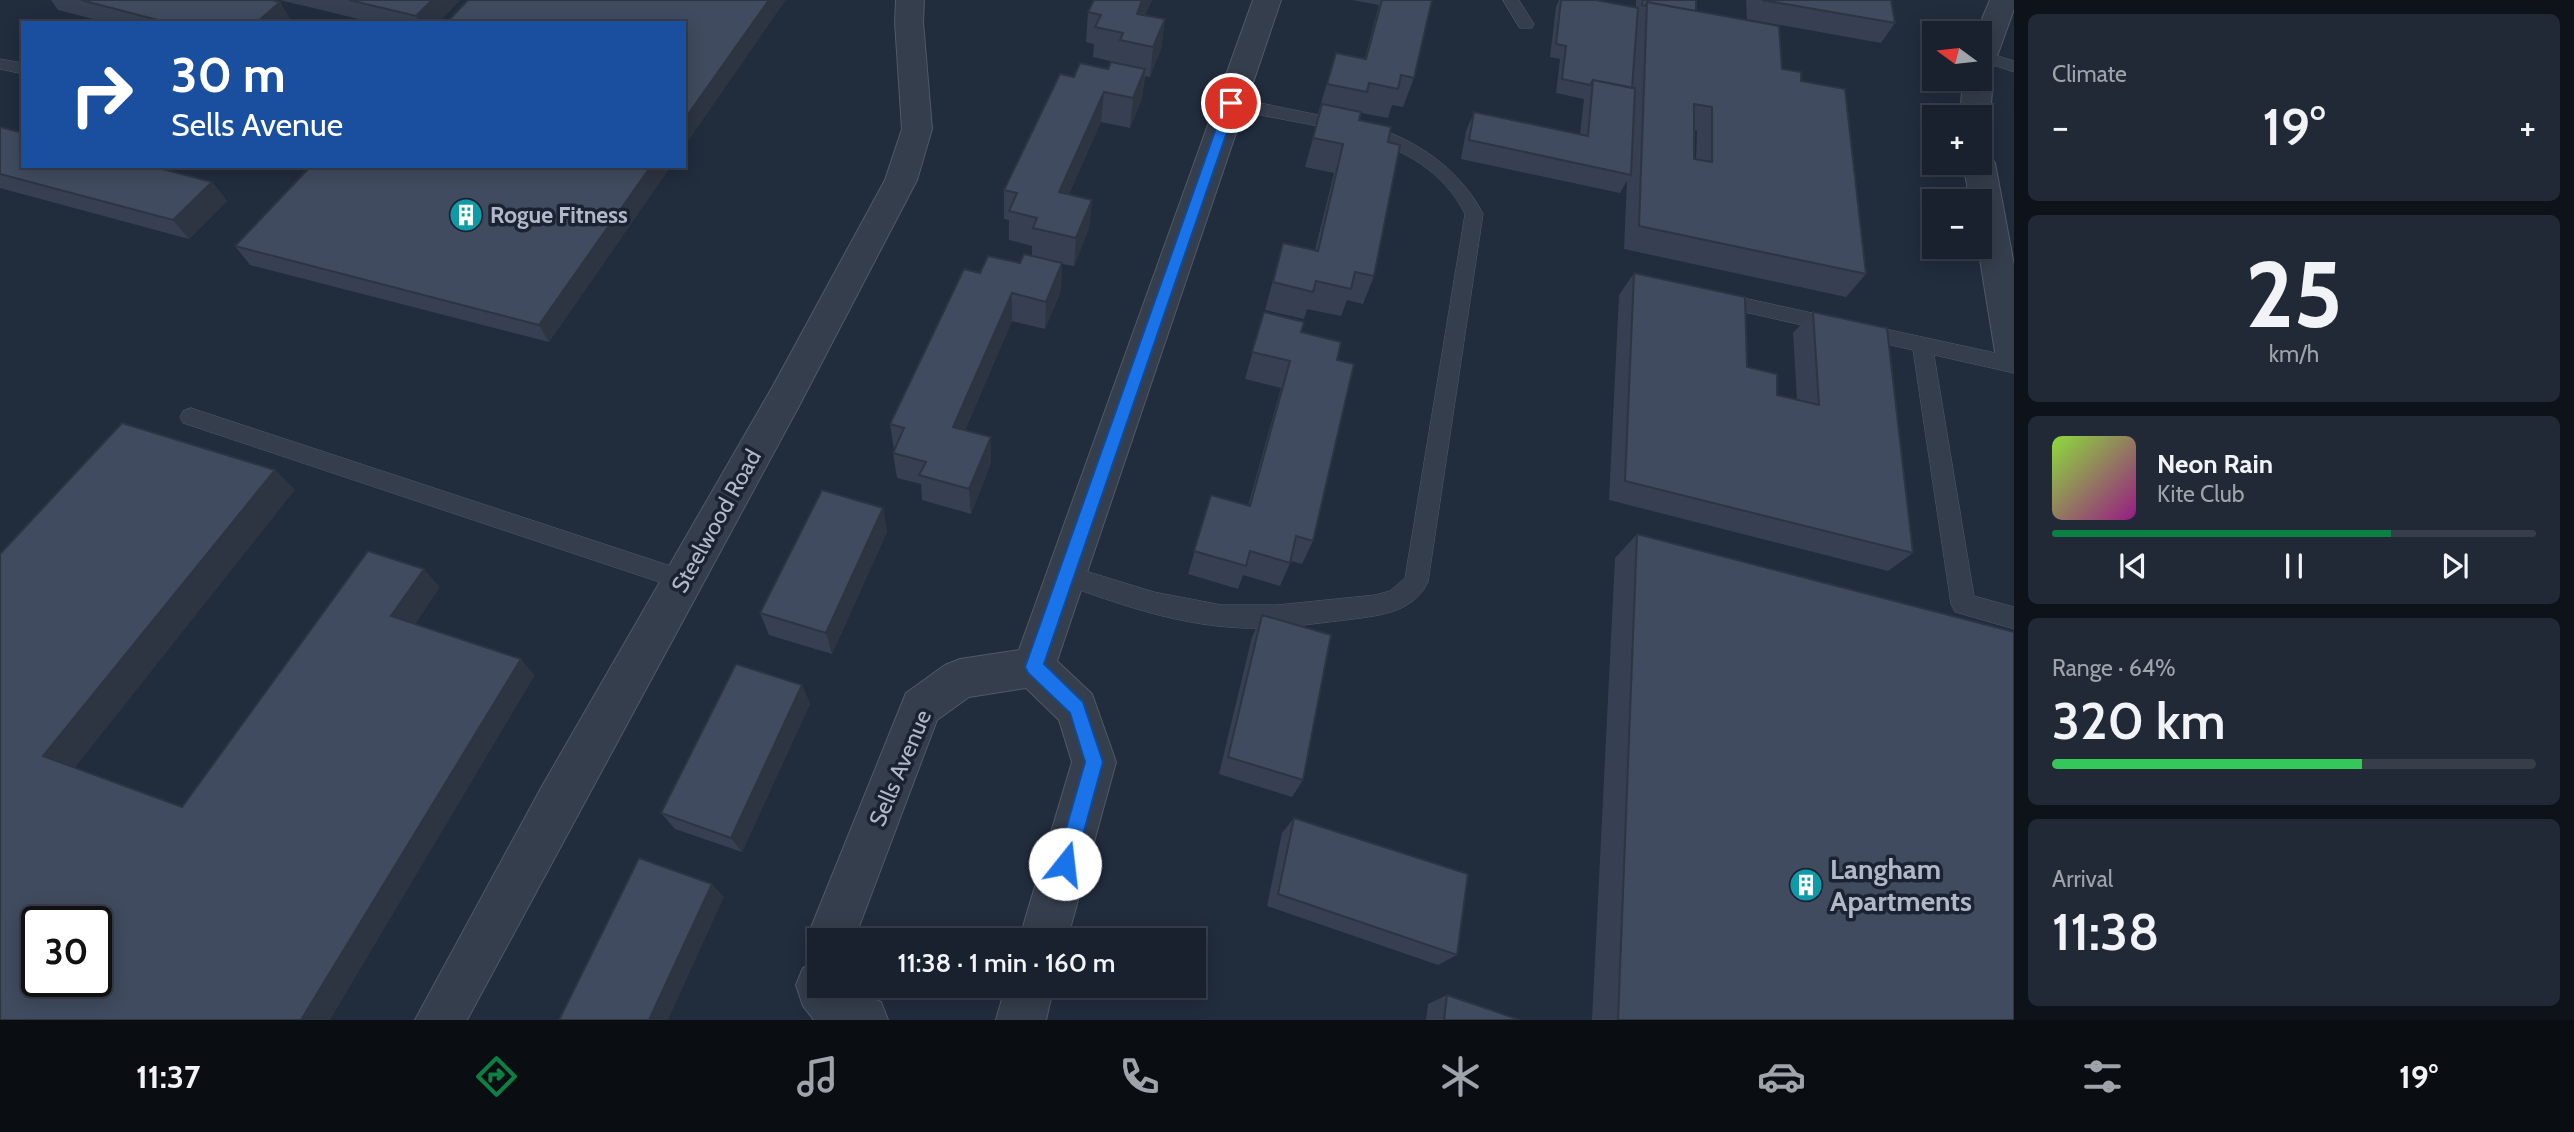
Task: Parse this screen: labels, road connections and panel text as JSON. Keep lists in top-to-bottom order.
{
  "streets": {
    "street": ["Steelwood Road", "Sells Avenue"]
  },
  "places": {
    "building": ["Rogue Fitness", "Langham Apartments"]
  },
  "north": "left",
  "page": {
    "tile": [
      "Climate",
      ["25", "km/h"],
      ["Range · 64%", "320 km"],
      ["Arrival", "11:38"]
    ],
    "map_buttons": ["+", "−"],
    "turn": ["30 m", "Sells Avenue"],
    "heat": ["−", "19°", "+"],
    "song": ["Neon Rain", "Kite Club"],
    "limit": "30",
    "trip": "11:38 · 1 min · 160 m",
    "tabs": ["11:37", "19°"]
  }
}
